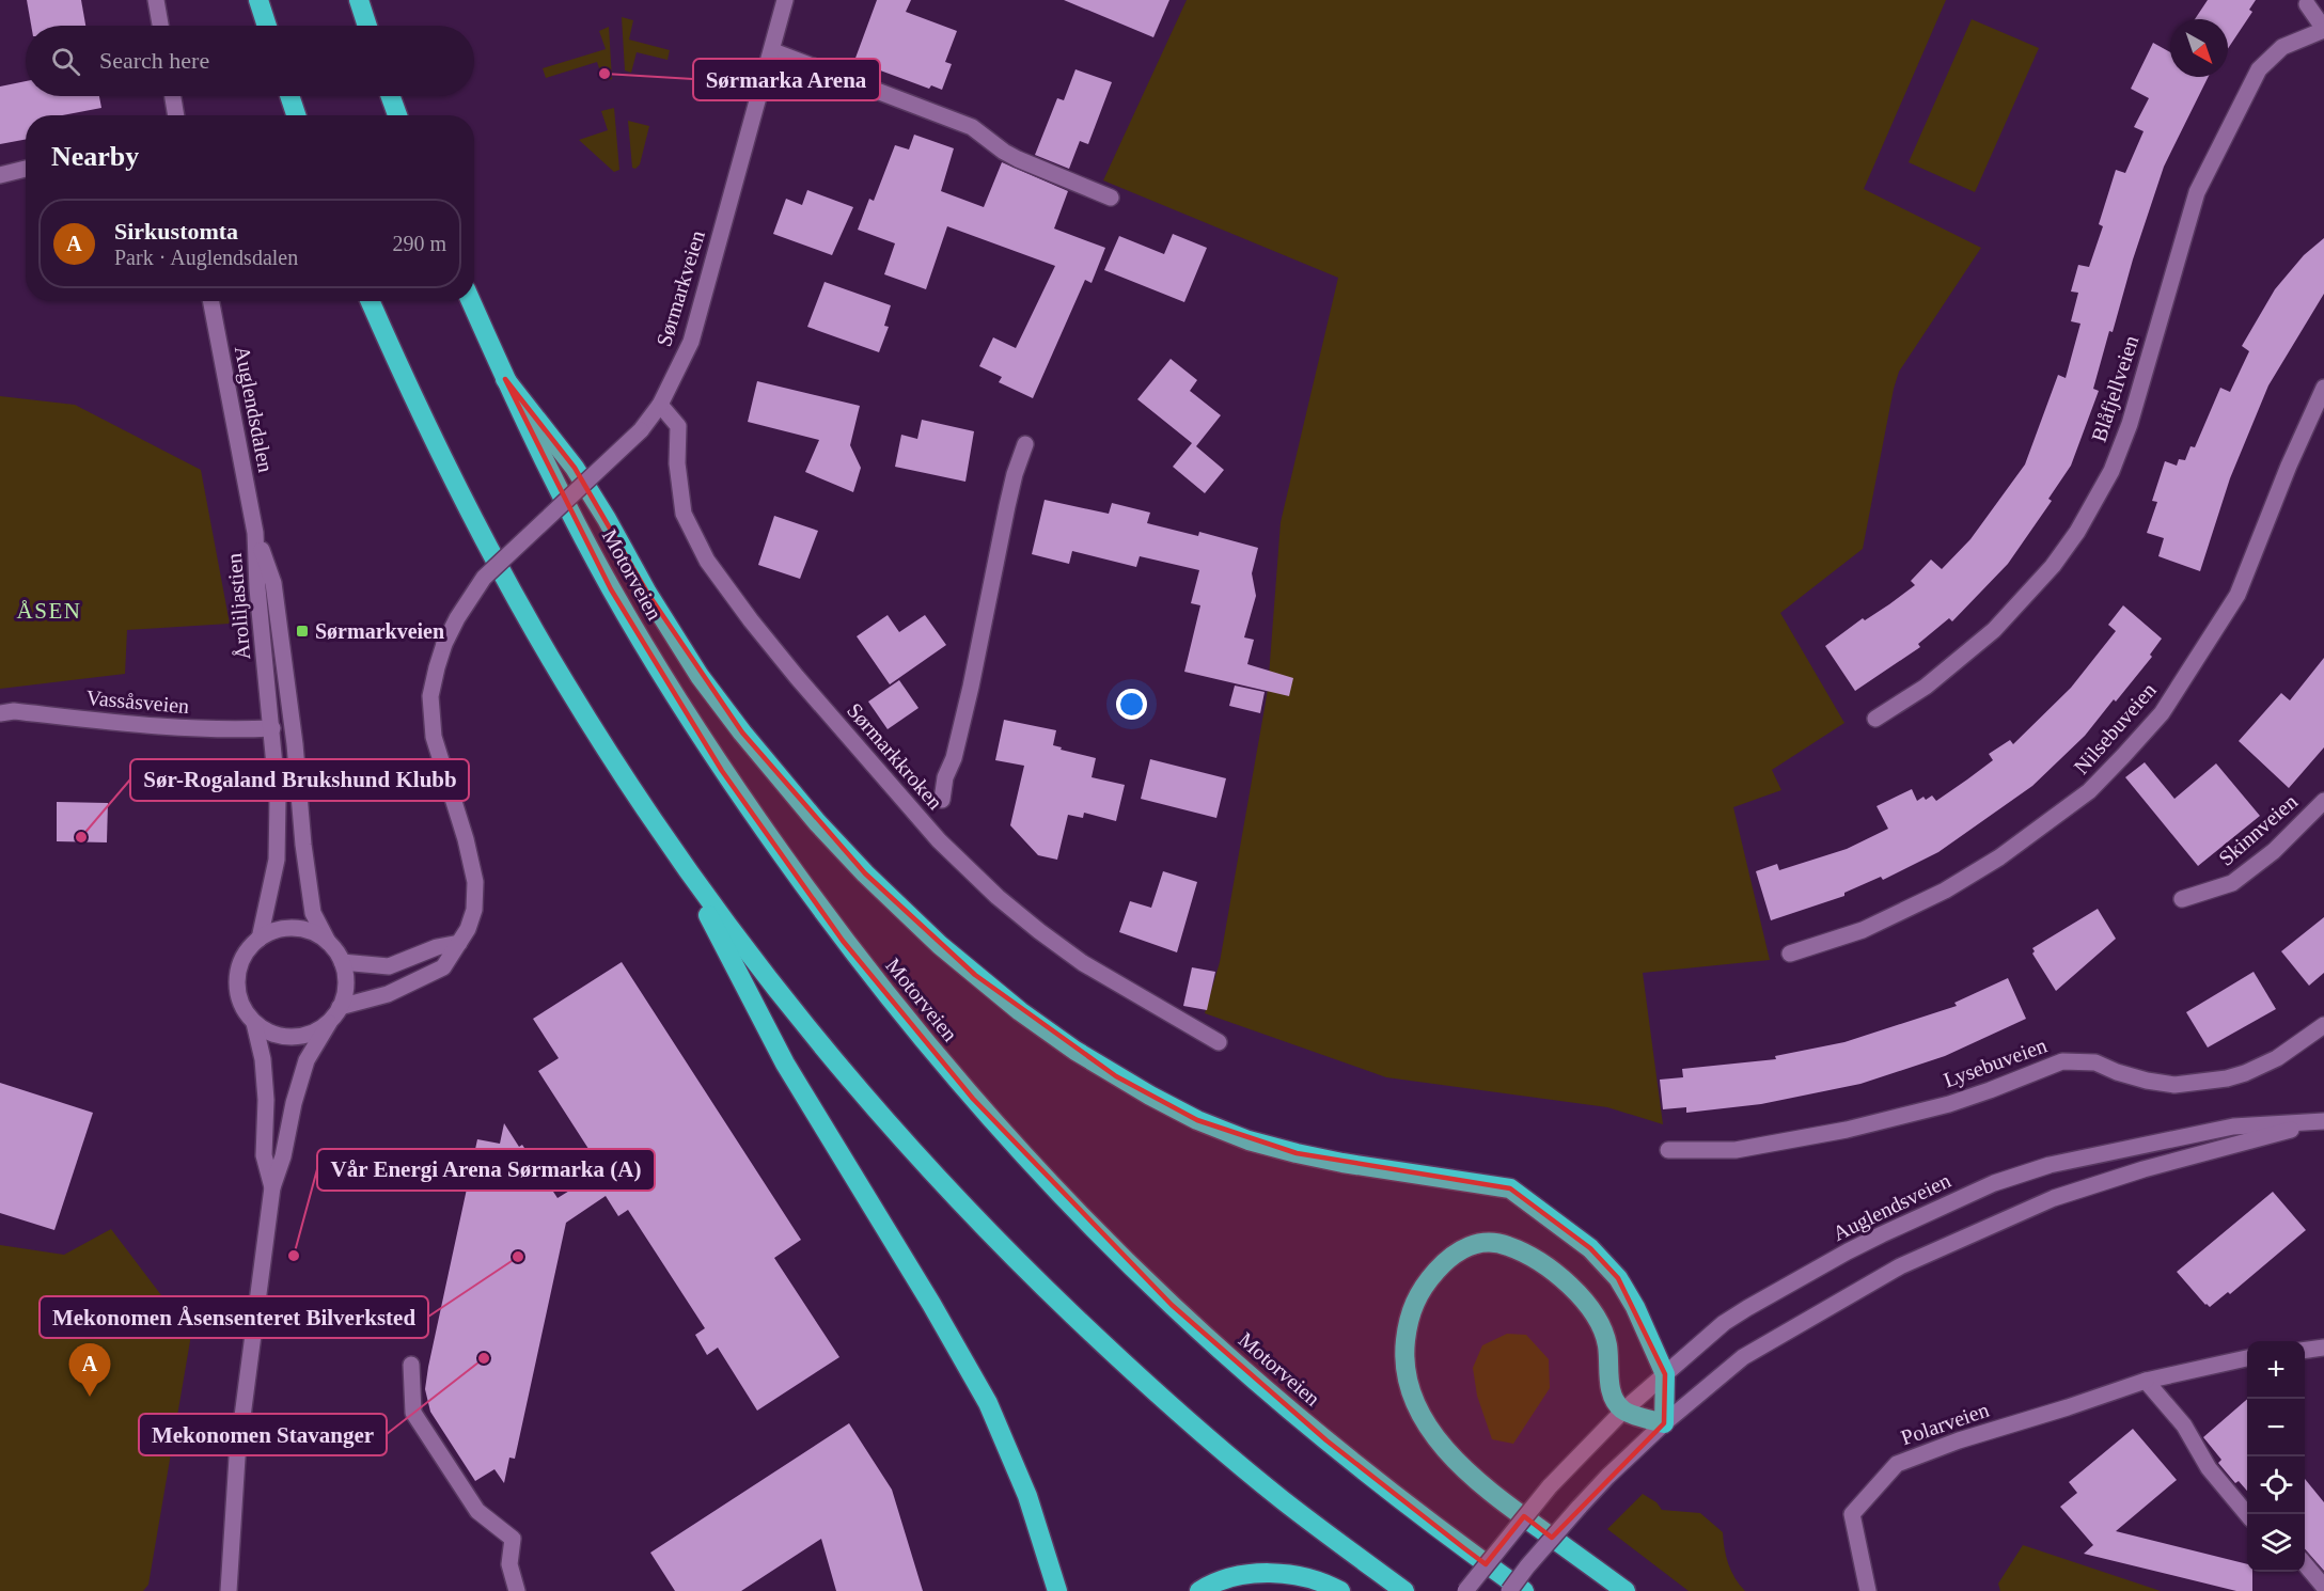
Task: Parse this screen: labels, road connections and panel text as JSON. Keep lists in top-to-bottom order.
{
  "streets": {
    "highway": ["Motorveien"],
    "street": [
      "Sørmarkveien",
      "Blåfjellveien",
      "Auglendsdalen",
      "Åroliljastien",
      "Vassåsveien",
      "Nilsebuveien",
      "Sørmarkkroken",
      "Skinnveien",
      "Lysebuveien",
      "Auglendsveien",
      "Polarveien"
    ]
  },
  "crossings": [
    ["Sørmarkveien", "Åroliljastien"],
    ["Sørmarkveien", "Sørmarkkroken"],
    ["Auglendsdalen", "Åroliljastien"],
    ["Åroliljastien", "Vassåsveien"]
  ],
  "districts": ["ÅSEN"],
  "places": {
    "other": [
      "Sørmarka Arena",
      "Sør-Rogaland Brukshund Klubb",
      "Vår Energi Arena Sørmarka (A)",
      "Mekonomen Åsensenteret Bilverksted",
      "Mekonomen Stavanger"
    ],
    "transit": ["Sørmarkveien"]
  },
  "north": "bottom right",
  "page": {
    "search": "Search here",
    "heading": "Nearby",
    "list": [
      {
        "mark": "A",
        "name": "Sirkustomta",
        "note": "Park · Auglendsdalen",
        "value": "290 m"
      }
    ],
    "map_buttons": ["+", "−"],
    "pins": "A"
  }
}
